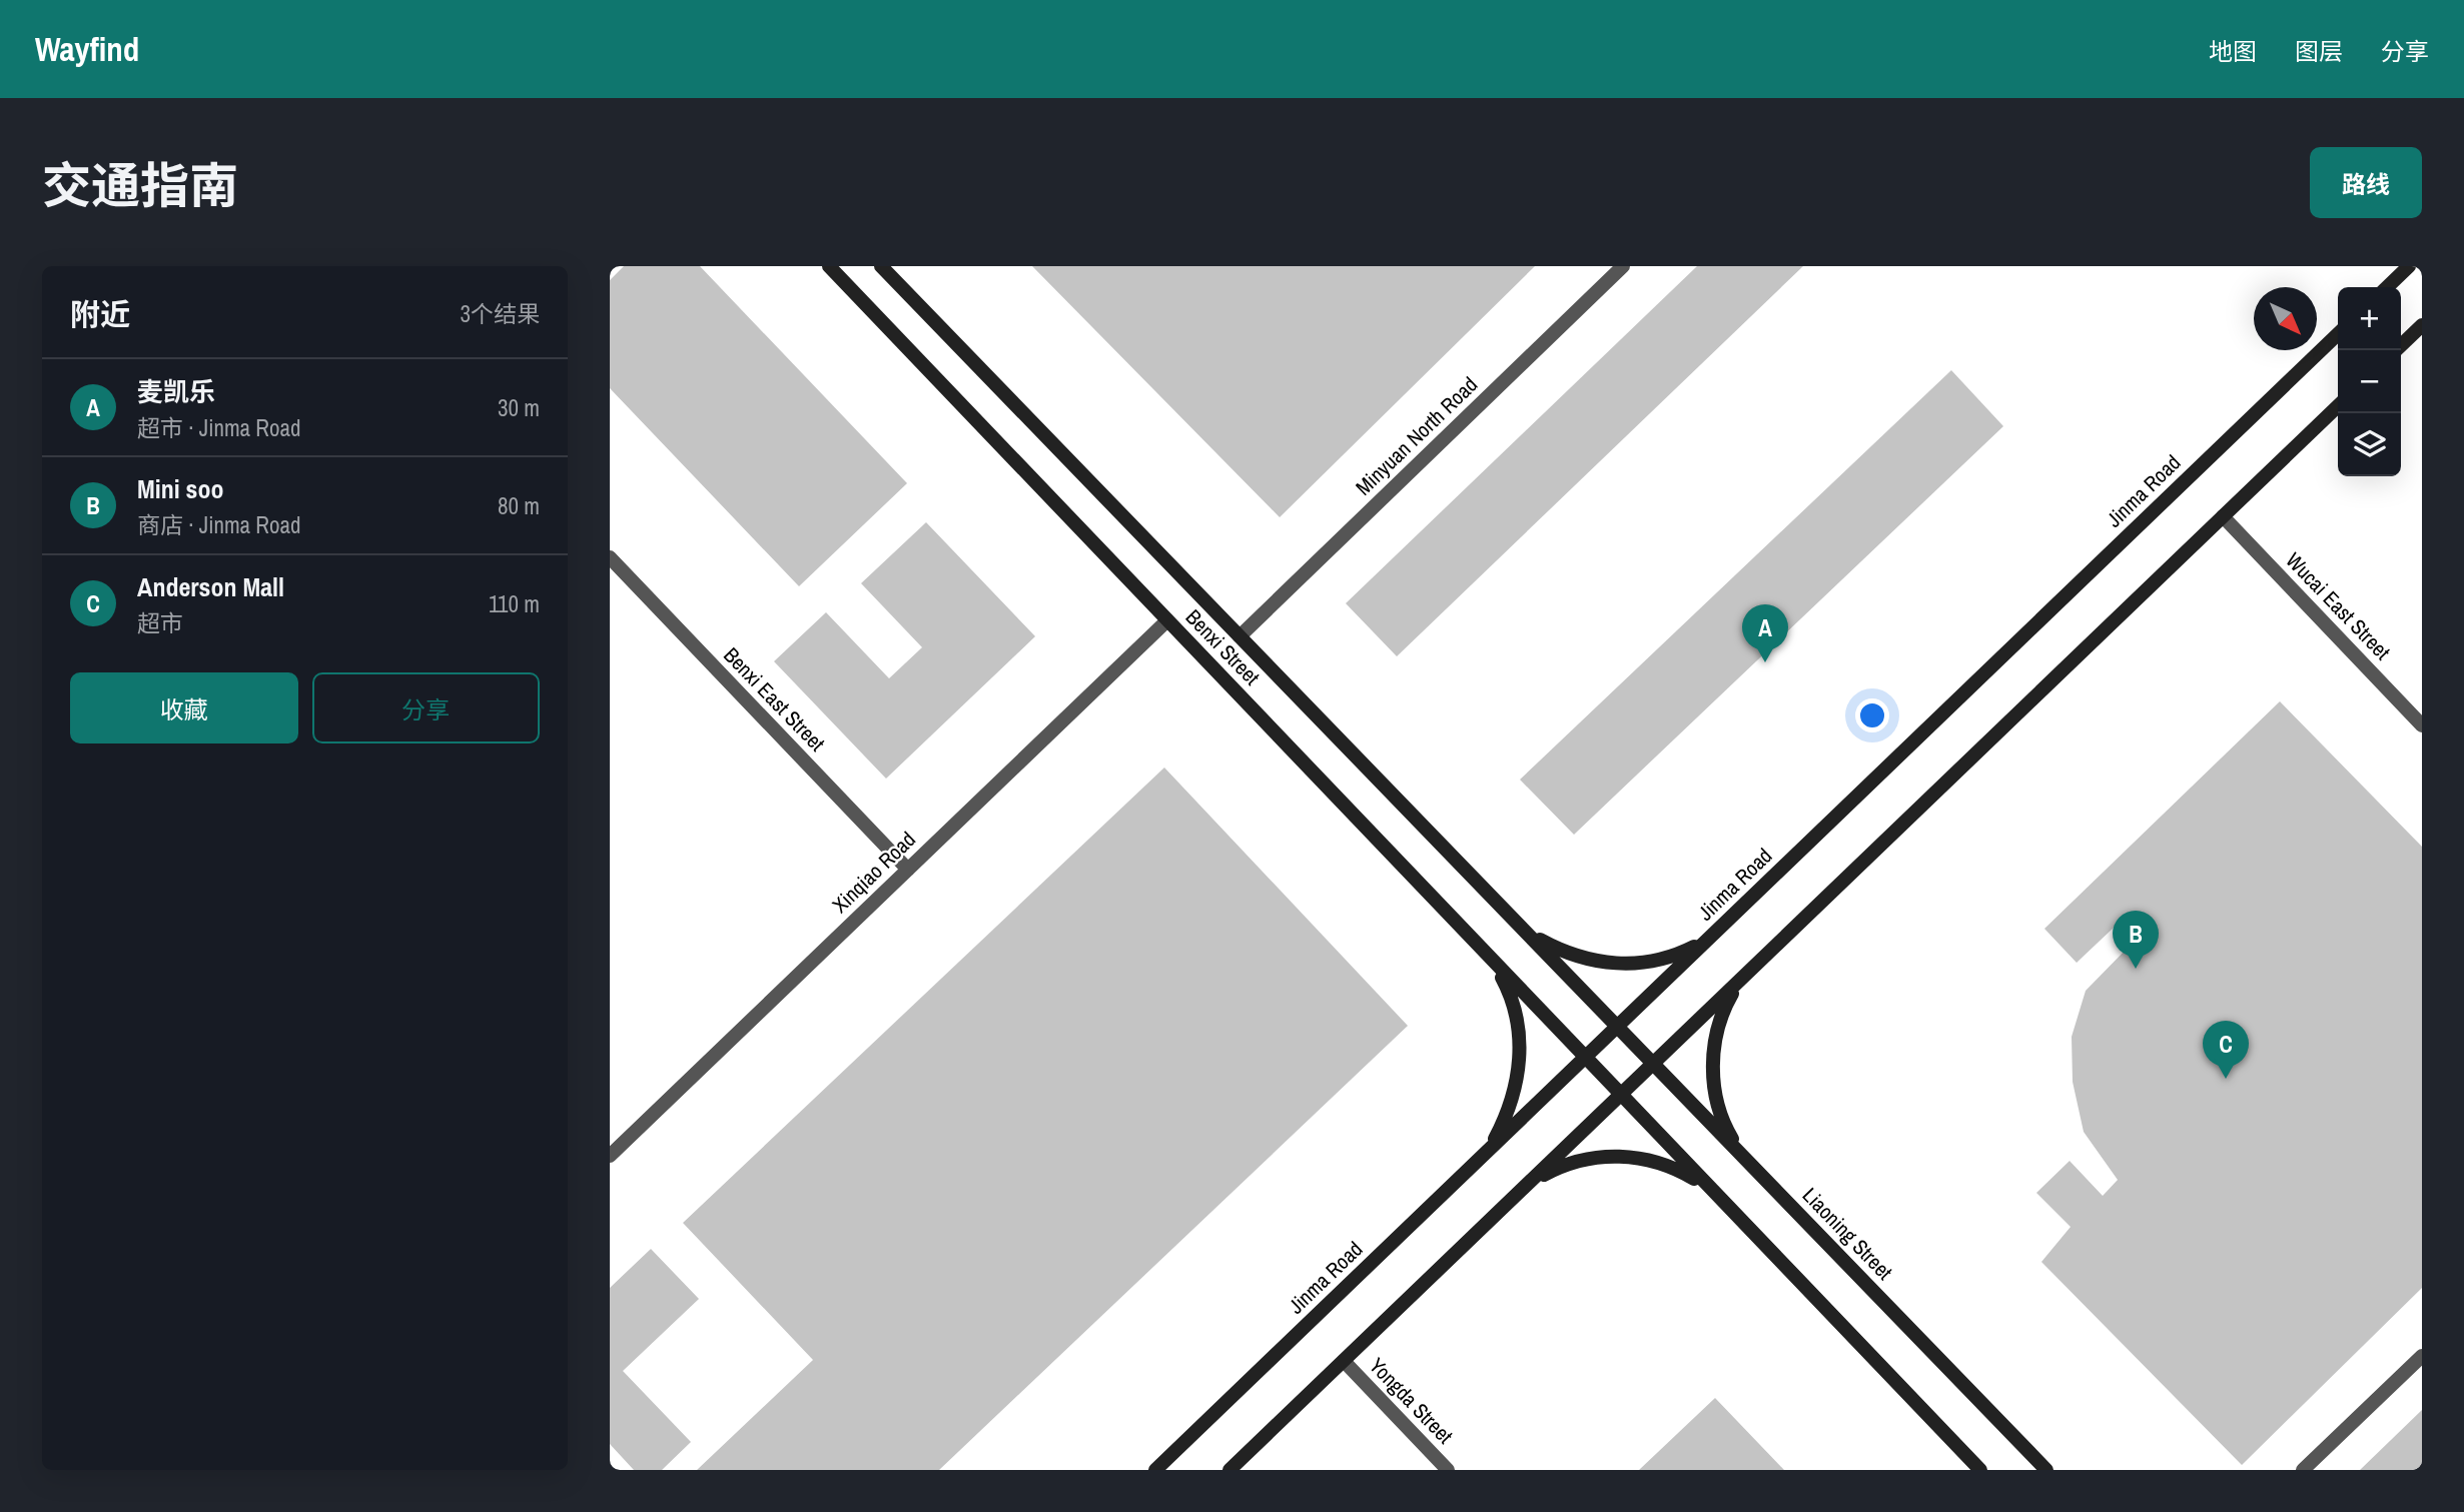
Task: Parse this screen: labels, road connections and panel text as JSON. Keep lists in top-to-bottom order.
{
  "streets": {
    "main road": ["Jinma Road", "Benxi Street", "Liaoning Street"],
    "street": [
      "Minyuan North Road",
      "Wucai East Street",
      "Benxi East Street",
      "Xinqiao Road",
      "Yongda Street"
    ]
  },
  "crossings": [
    ["Minyuan North Road", "Benxi Street"],
    ["Jinma Road", "Benxi Street"],
    ["Jinma Road", "Liaoning Street"],
    ["Benxi Street", "Xinqiao Road"],
    ["Benxi Street", "Liaoning Street"],
    ["Benxi East Street", "Xinqiao Road"]
  ],
  "north": "bottom right",
  "page": {
    "header": "Wayfind",
    "nav": ["地图", "图层", "分享"],
    "title": "交通指南",
    "buttons": [
      "路线",
      ["收藏", "分享"]
    ],
    "heading": ["附近", "3个结果"],
    "map_buttons": ["+", "−"],
    "list": [
      {
        "mark": "A",
        "name": "麦凯乐",
        "note": "超市 · Jinma Road",
        "value": "30 m"
      },
      {
        "mark": "B",
        "name": "Mini soo",
        "note": "商店 · Jinma Road",
        "value": "80 m"
      },
      {
        "mark": "C",
        "name": "Anderson Mall",
        "note": "超市",
        "value": "110 m"
      }
    ],
    "pins": ["A", "B", "C"]
  }
}
